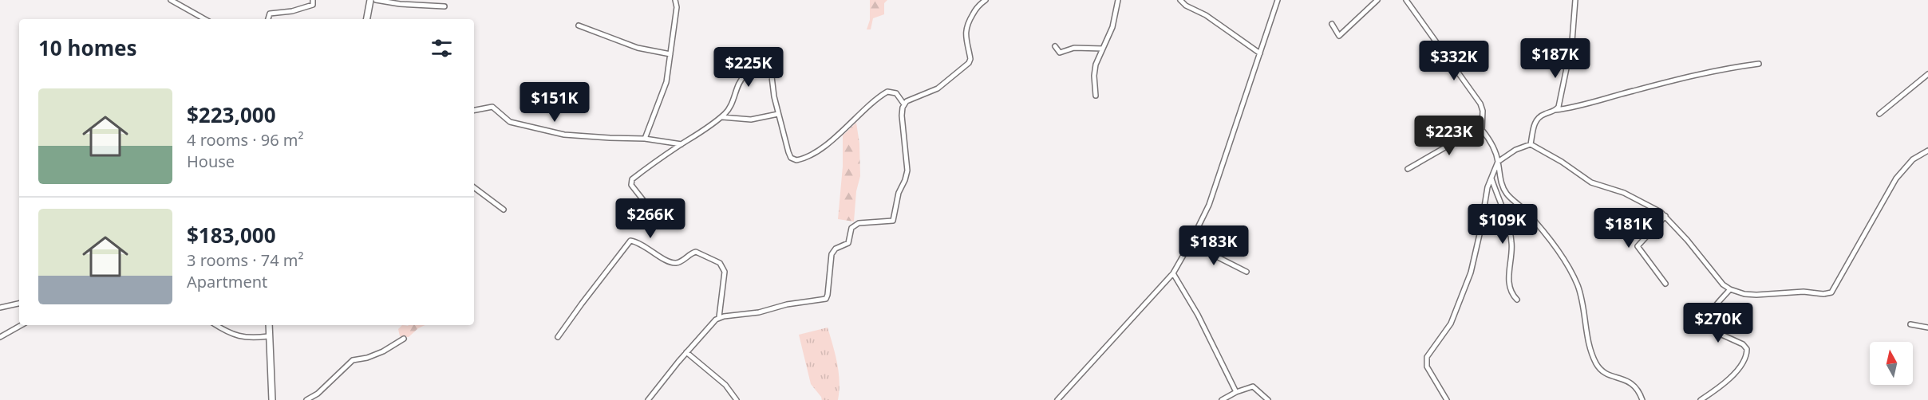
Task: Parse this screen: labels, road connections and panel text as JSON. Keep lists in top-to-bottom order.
{
  "north": "top",
  "page": {
    "heading": "10 homes",
    "price": [
      "$187K",
      "$332K",
      "$225K",
      "$151K",
      "$223K",
      "$266K",
      "$109K",
      "$181K",
      "$183K",
      "$270K"
    ],
    "list": [
      {
        "name": "$223,000",
        "note": "4 rooms · 96 m² · House"
      },
      {
        "name": "$183,000",
        "note": "3 rooms · 74 m² · Apartment"
      }
    ]
  }
}
